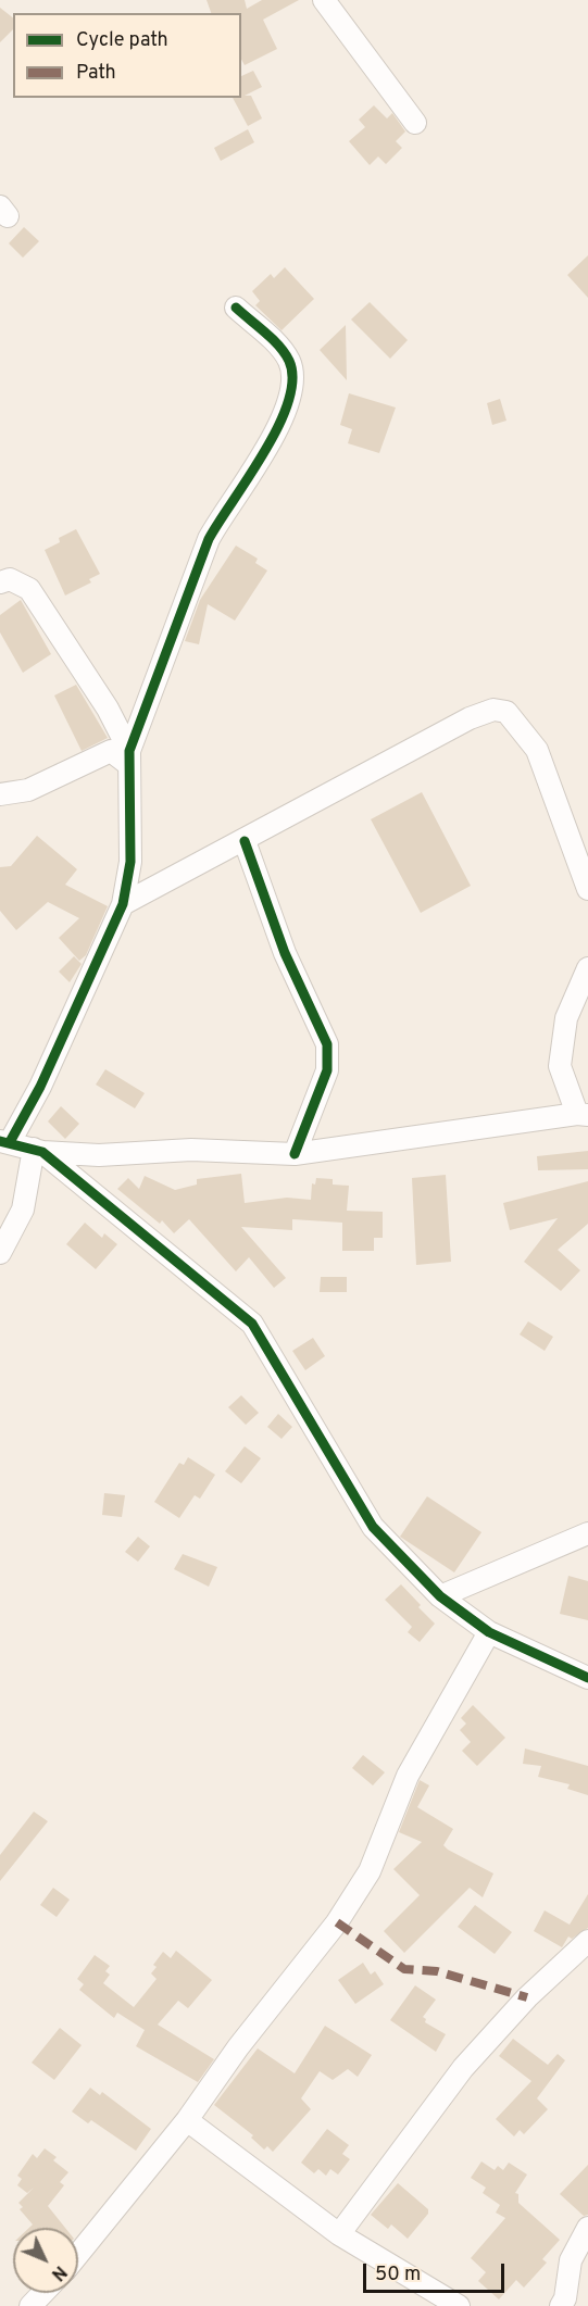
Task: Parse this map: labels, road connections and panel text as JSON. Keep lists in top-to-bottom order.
{
  "legend": ["Cycle path", "Path"],
  "scale_bar": "50 m",
  "north": "bottom right"
}
